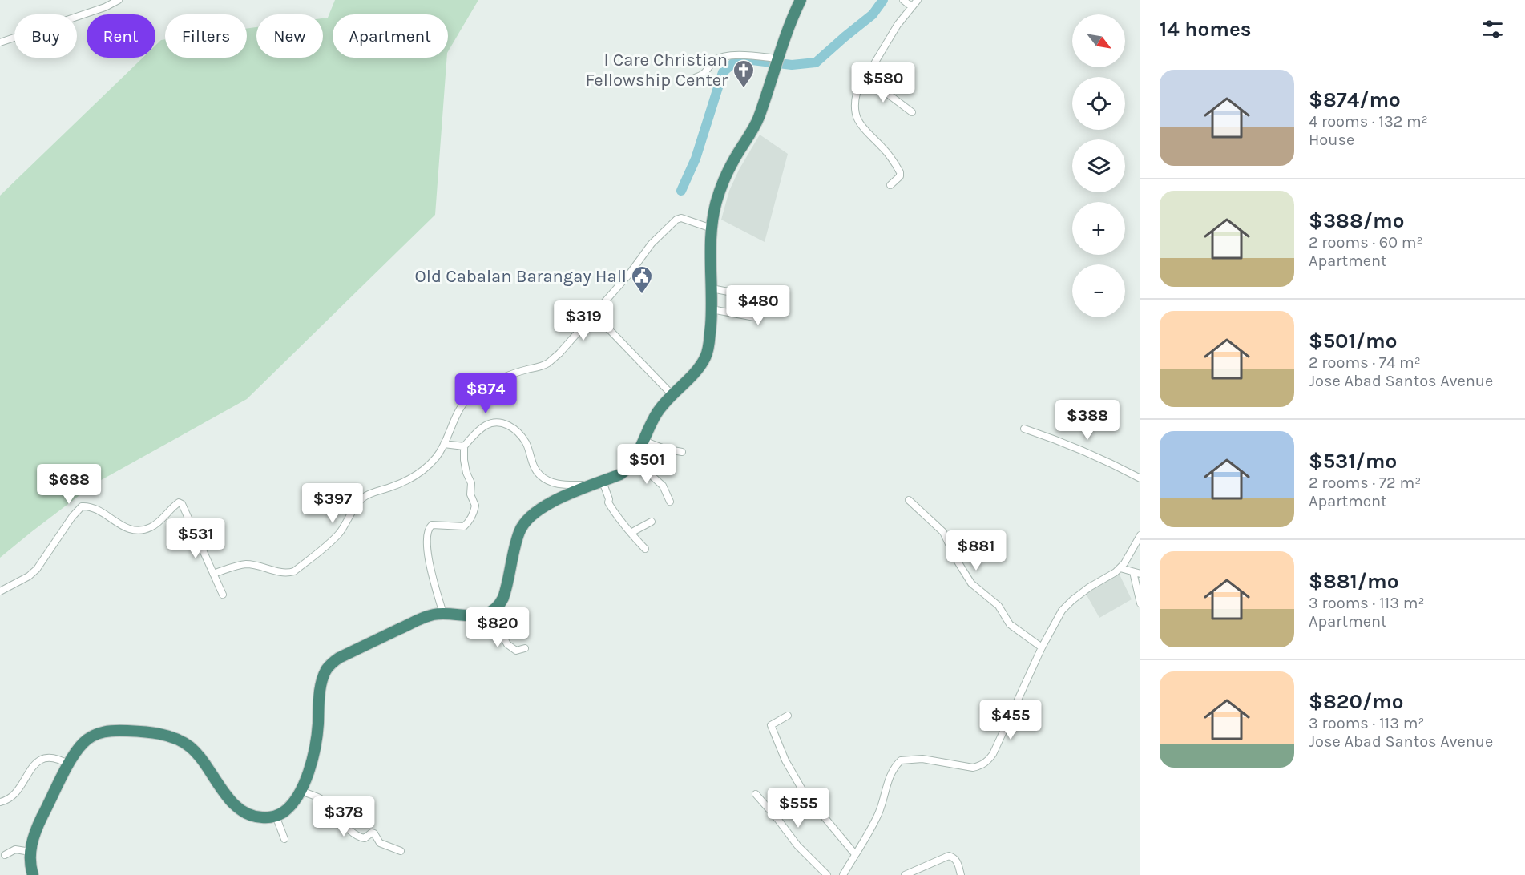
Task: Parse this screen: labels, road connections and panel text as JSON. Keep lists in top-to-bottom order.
{
  "places": {
    "church": ["I Care Christian Fellowship Center"],
    "public building": ["Old Cabalan Barangay Hall"]
  },
  "north": "bottom right",
  "page": {
    "heading": "14 homes",
    "map_buttons": ["+", "−"],
    "chip": [
      "Buy",
      "Rent",
      "Filters",
      "New",
      "Apartment"
    ],
    "list": [
      {
        "name": "$874/mo",
        "note": "4 rooms · 132 m² · House"
      },
      {
        "name": "$388/mo",
        "note": "2 rooms · 60 m² · Apartment"
      },
      {
        "name": "$501/mo",
        "note": "2 rooms · 74 m² · Jose Abad Santos Avenue"
      },
      {
        "name": "$531/mo",
        "note": "2 rooms · 72 m² · Apartment"
      },
      {
        "name": "$881/mo",
        "note": "3 rooms · 113 m² · Apartment"
      },
      {
        "name": "$820/mo",
        "note": "3 rooms · 113 m² · Jose Abad Santos Avenue"
      }
    ],
    "price": [
      "$580",
      "$480",
      "$319",
      "$874",
      "$388",
      "$501",
      "$688",
      "$397",
      "$531",
      "$881",
      "$820",
      "$455",
      "$555",
      "$378"
    ]
  }
}
